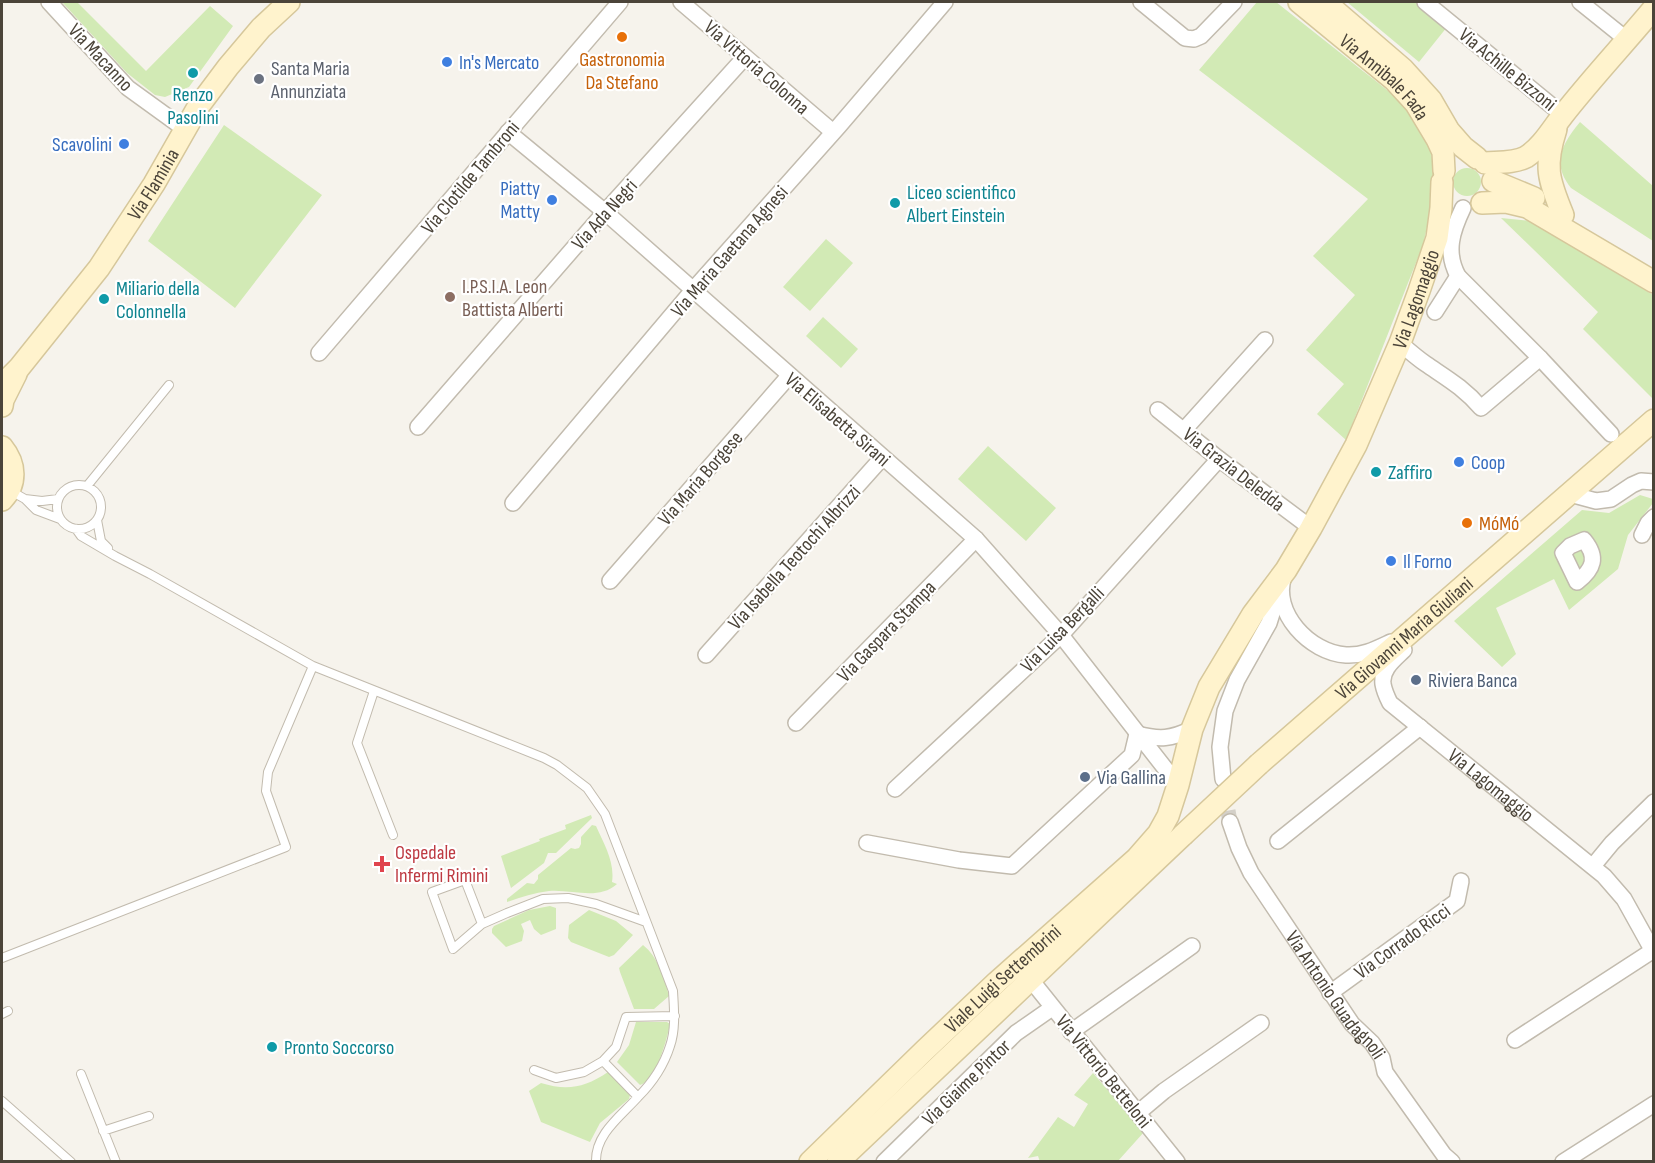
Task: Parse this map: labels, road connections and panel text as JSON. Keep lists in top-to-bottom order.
{
  "streets": {
    "main road": [
      "Via Annibale Fada",
      "Via Flaminia",
      "Via Lagomaggio",
      "Via Giovanni Maria Giuliani",
      "Viale Luigi Settembrini"
    ],
    "street": [
      "Via Macanno",
      "Via Vittoria Colonna",
      "Via Achille Bizzoni",
      "Via Clotilde Tambroni",
      "Via Ada Negri",
      "Via Maria Gaetana Agnesi",
      "Via Elisabetta Sirani",
      "Via Grazia Deledda",
      "Via Maria Borgese",
      "Via Isabella Teotochi Albrizzi",
      "Via Luisa Bergalli",
      "Via Gaspara Stampa",
      "Via Corrado Ricci",
      "Via Antonio Guadagnoli",
      "Via Vittorio Betteloni",
      "Via Giaime Pintor"
    ]
  },
  "crossings": [
    ["Via Macanno", "Via Flaminia"],
    ["Via Vittoria Colonna", "Via Ada Negri"],
    ["Via Vittoria Colonna", "Via Maria Gaetana Agnesi"],
    ["Via Annibale Fada", "Via Lagomaggio"],
    ["Via Clotilde Tambroni", "Via Elisabetta Sirani"],
    ["Via Ada Negri", "Via Elisabetta Sirani"],
    ["Via Maria Gaetana Agnesi", "Via Elisabetta Sirani"],
    ["Via Lagomaggio", "Via Grazia Deledda"],
    ["Via Lagomaggio", "Via Giovanni Maria Giuliani"],
    ["Via Elisabetta Sirani", "Via Maria Borgese"],
    ["Via Elisabetta Sirani", "Via Isabella Teotochi Albrizzi"],
    ["Via Elisabetta Sirani", "Via Luisa Bergalli"],
    ["Via Elisabetta Sirani", "Via Gaspara Stampa"],
    ["Via Elisabetta Sirani", "Viale Luigi Settembrini"],
    ["Via Grazia Deledda", "Via Luisa Bergalli"],
    ["Via Giovanni Maria Giuliani", "Viale Luigi Settembrini"],
    ["Via Corrado Ricci", "Via Antonio Guadagnoli"],
    ["Viale Luigi Settembrini", "Via Vittorio Betteloni"],
    ["Via Vittorio Betteloni", "Via Giaime Pintor"]
  ],
  "places": {
    "other": [
      "Gastronomia Da Stefano",
      "In's Mercato",
      "Renzo Pasolini",
      "Santa Maria Annunziata",
      "Scavolini",
      "Piatty Matty",
      "Liceo scientifico Albert Einstein",
      "I.P.S.I.A. Leon Battista Alberti",
      "Miliario della Colonnella",
      "Coop",
      "Zaffiro",
      "MóMó",
      "Il Forno",
      "Riviera Banca",
      "Via Gallina",
      "Pronto Soccorso"
    ],
    "health": ["Ospedale Infermi Rimini"]
  }
}
